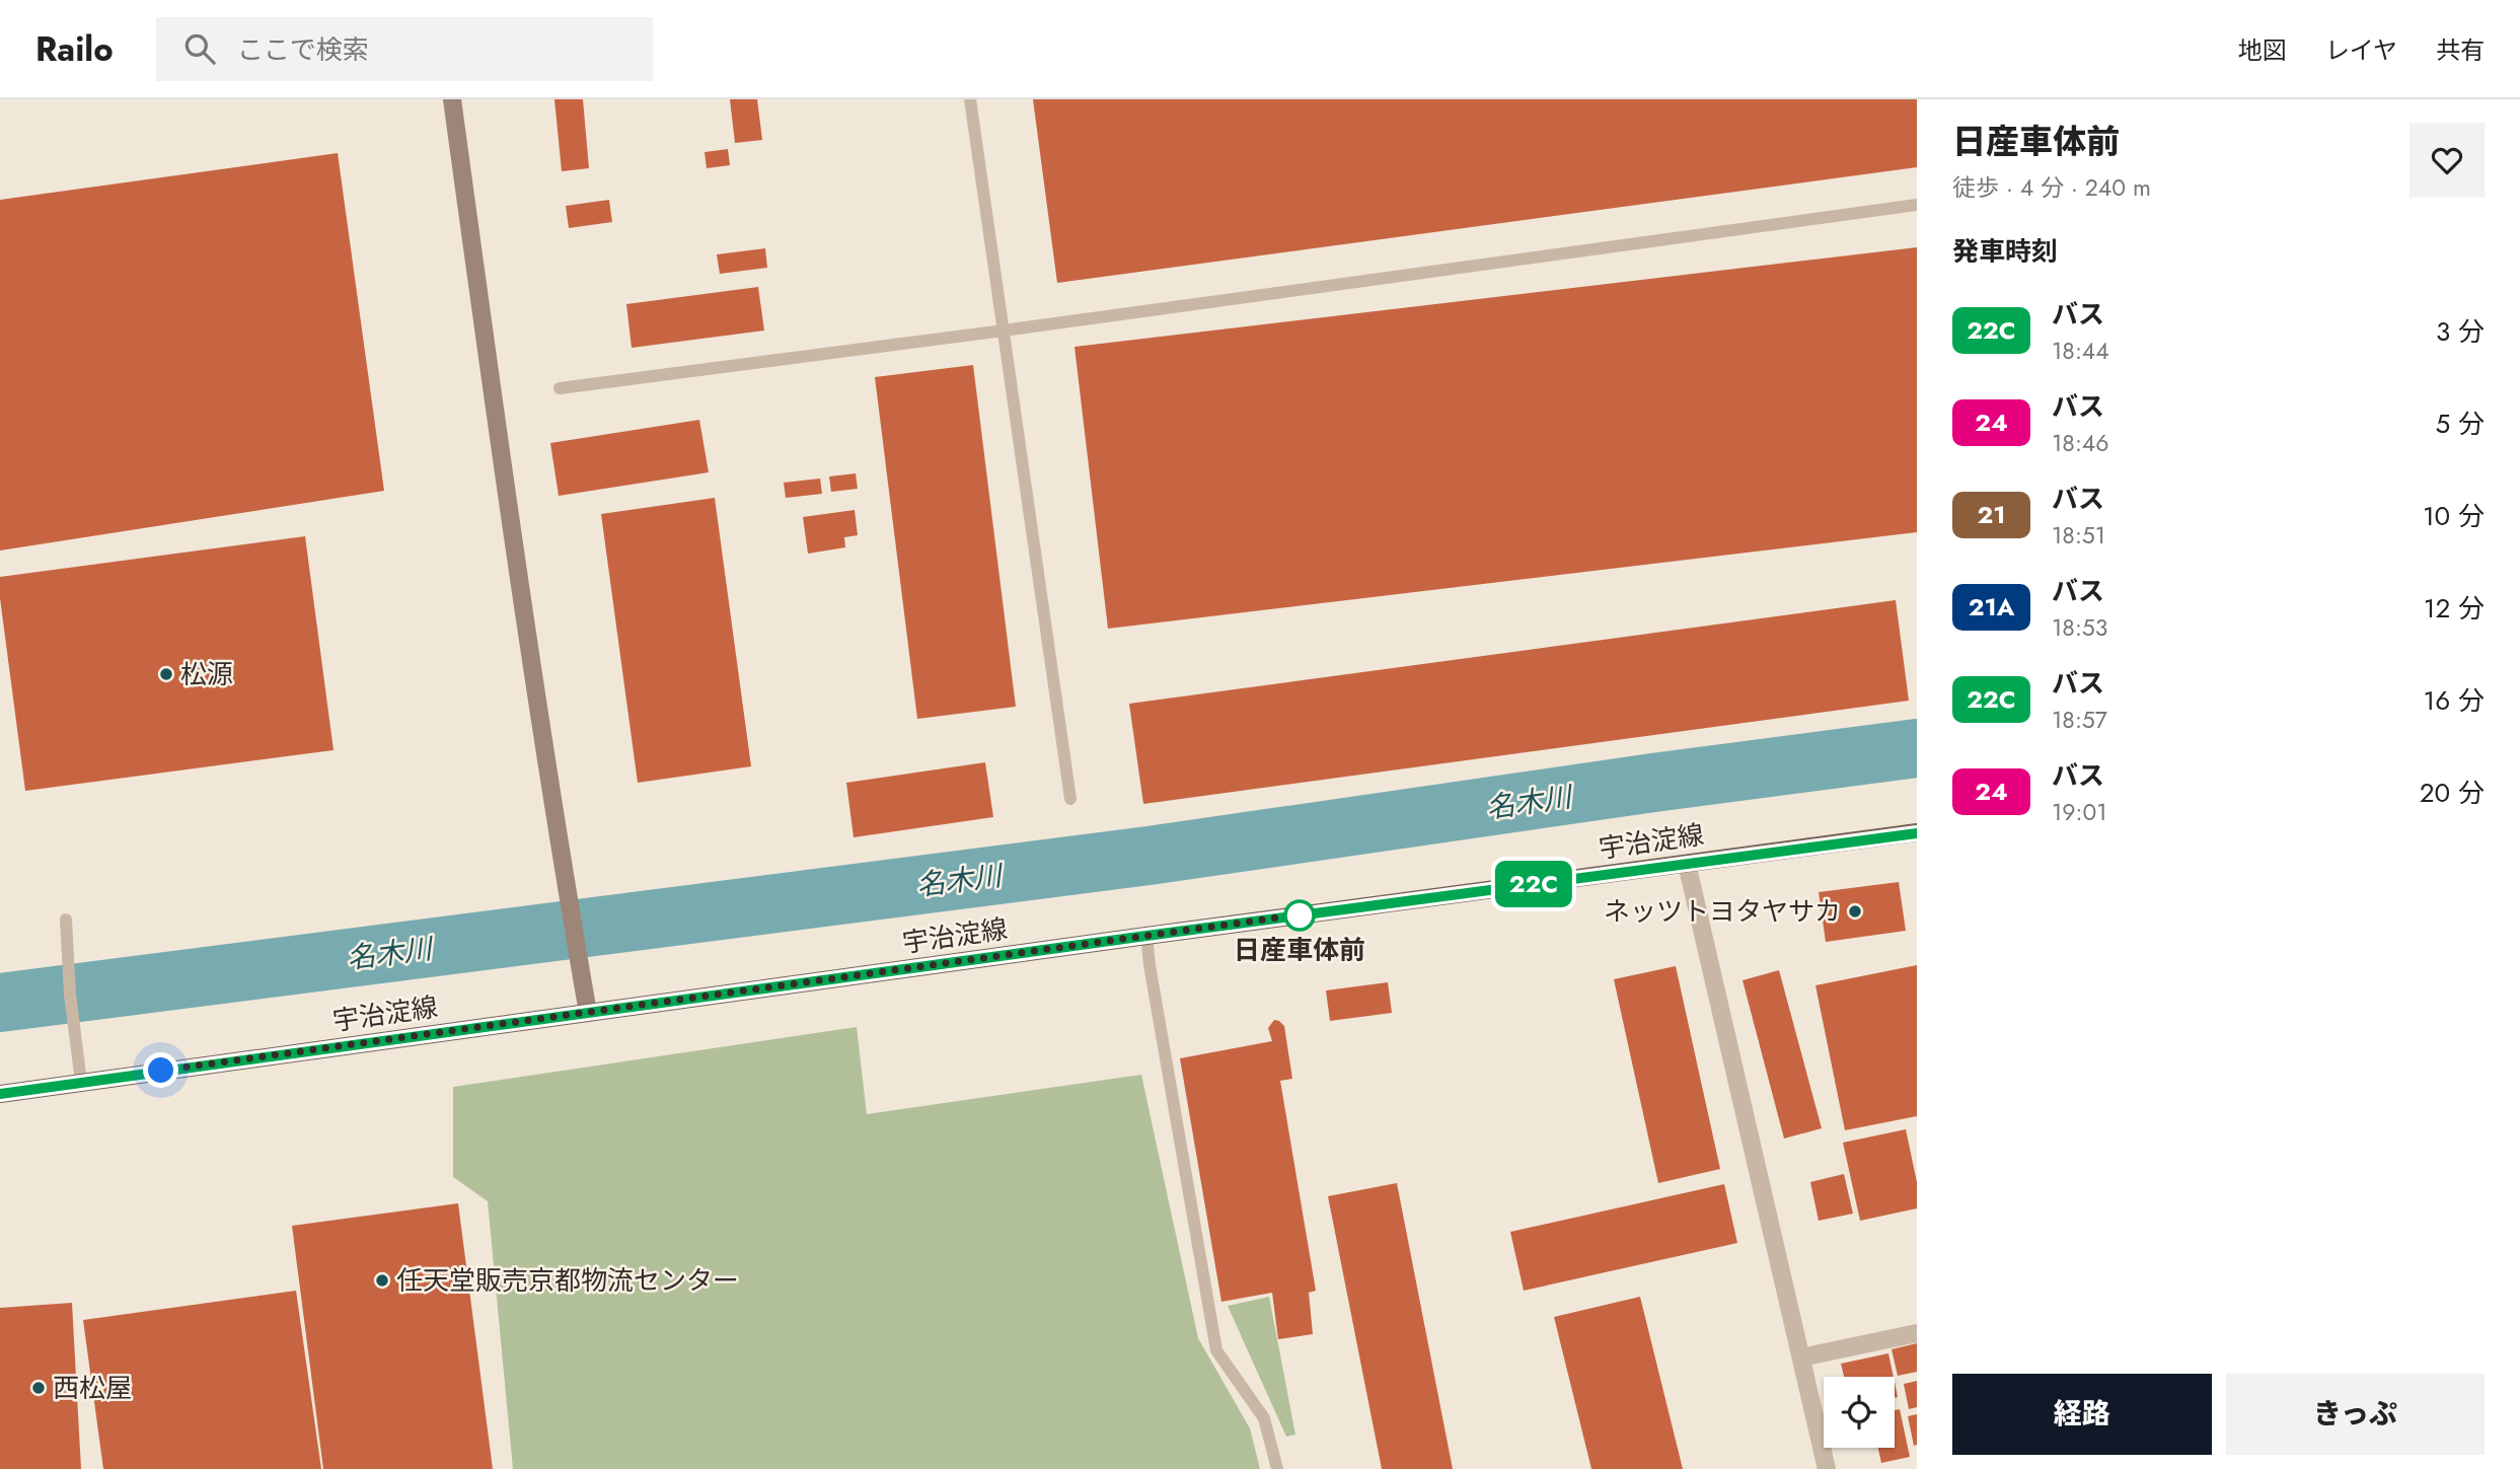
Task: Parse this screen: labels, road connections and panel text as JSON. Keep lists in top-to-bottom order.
{
  "streets": {
    "main road": ["宇治淀線"]
  },
  "water": ["名木川"],
  "places": [
    "松源",
    "ネッツトヨタヤサカ",
    "日産車体前",
    "任天堂販売京都物流センター",
    "西松屋"
  ],
  "lines": ["bus line 22C"],
  "page": {
    "header": "Railo",
    "search": "ここで検索",
    "nav": ["地図", "レイヤ", "共有"],
    "on_map": "22C",
    "heading": [
      ["日産車体前", "徒歩 · 4 分 · 240 m"],
      "発車時刻"
    ],
    "list": [
      {
        "mark": "22C",
        "name": "バス",
        "note": "18:44",
        "value": "3 分"
      },
      {
        "mark": "24",
        "name": "バス",
        "note": "18:46",
        "value": "5 分"
      },
      {
        "mark": "21",
        "name": "バス",
        "note": "18:51",
        "value": "10 分"
      },
      {
        "mark": "21A",
        "name": "バス",
        "note": "18:53",
        "value": "12 分"
      },
      {
        "mark": "22C",
        "name": "バス",
        "note": "18:57",
        "value": "16 分"
      },
      {
        "mark": "24",
        "name": "バス",
        "note": "19:01",
        "value": "20 分"
      }
    ],
    "buttons": ["経路", "きっぷ"]
  }
}
